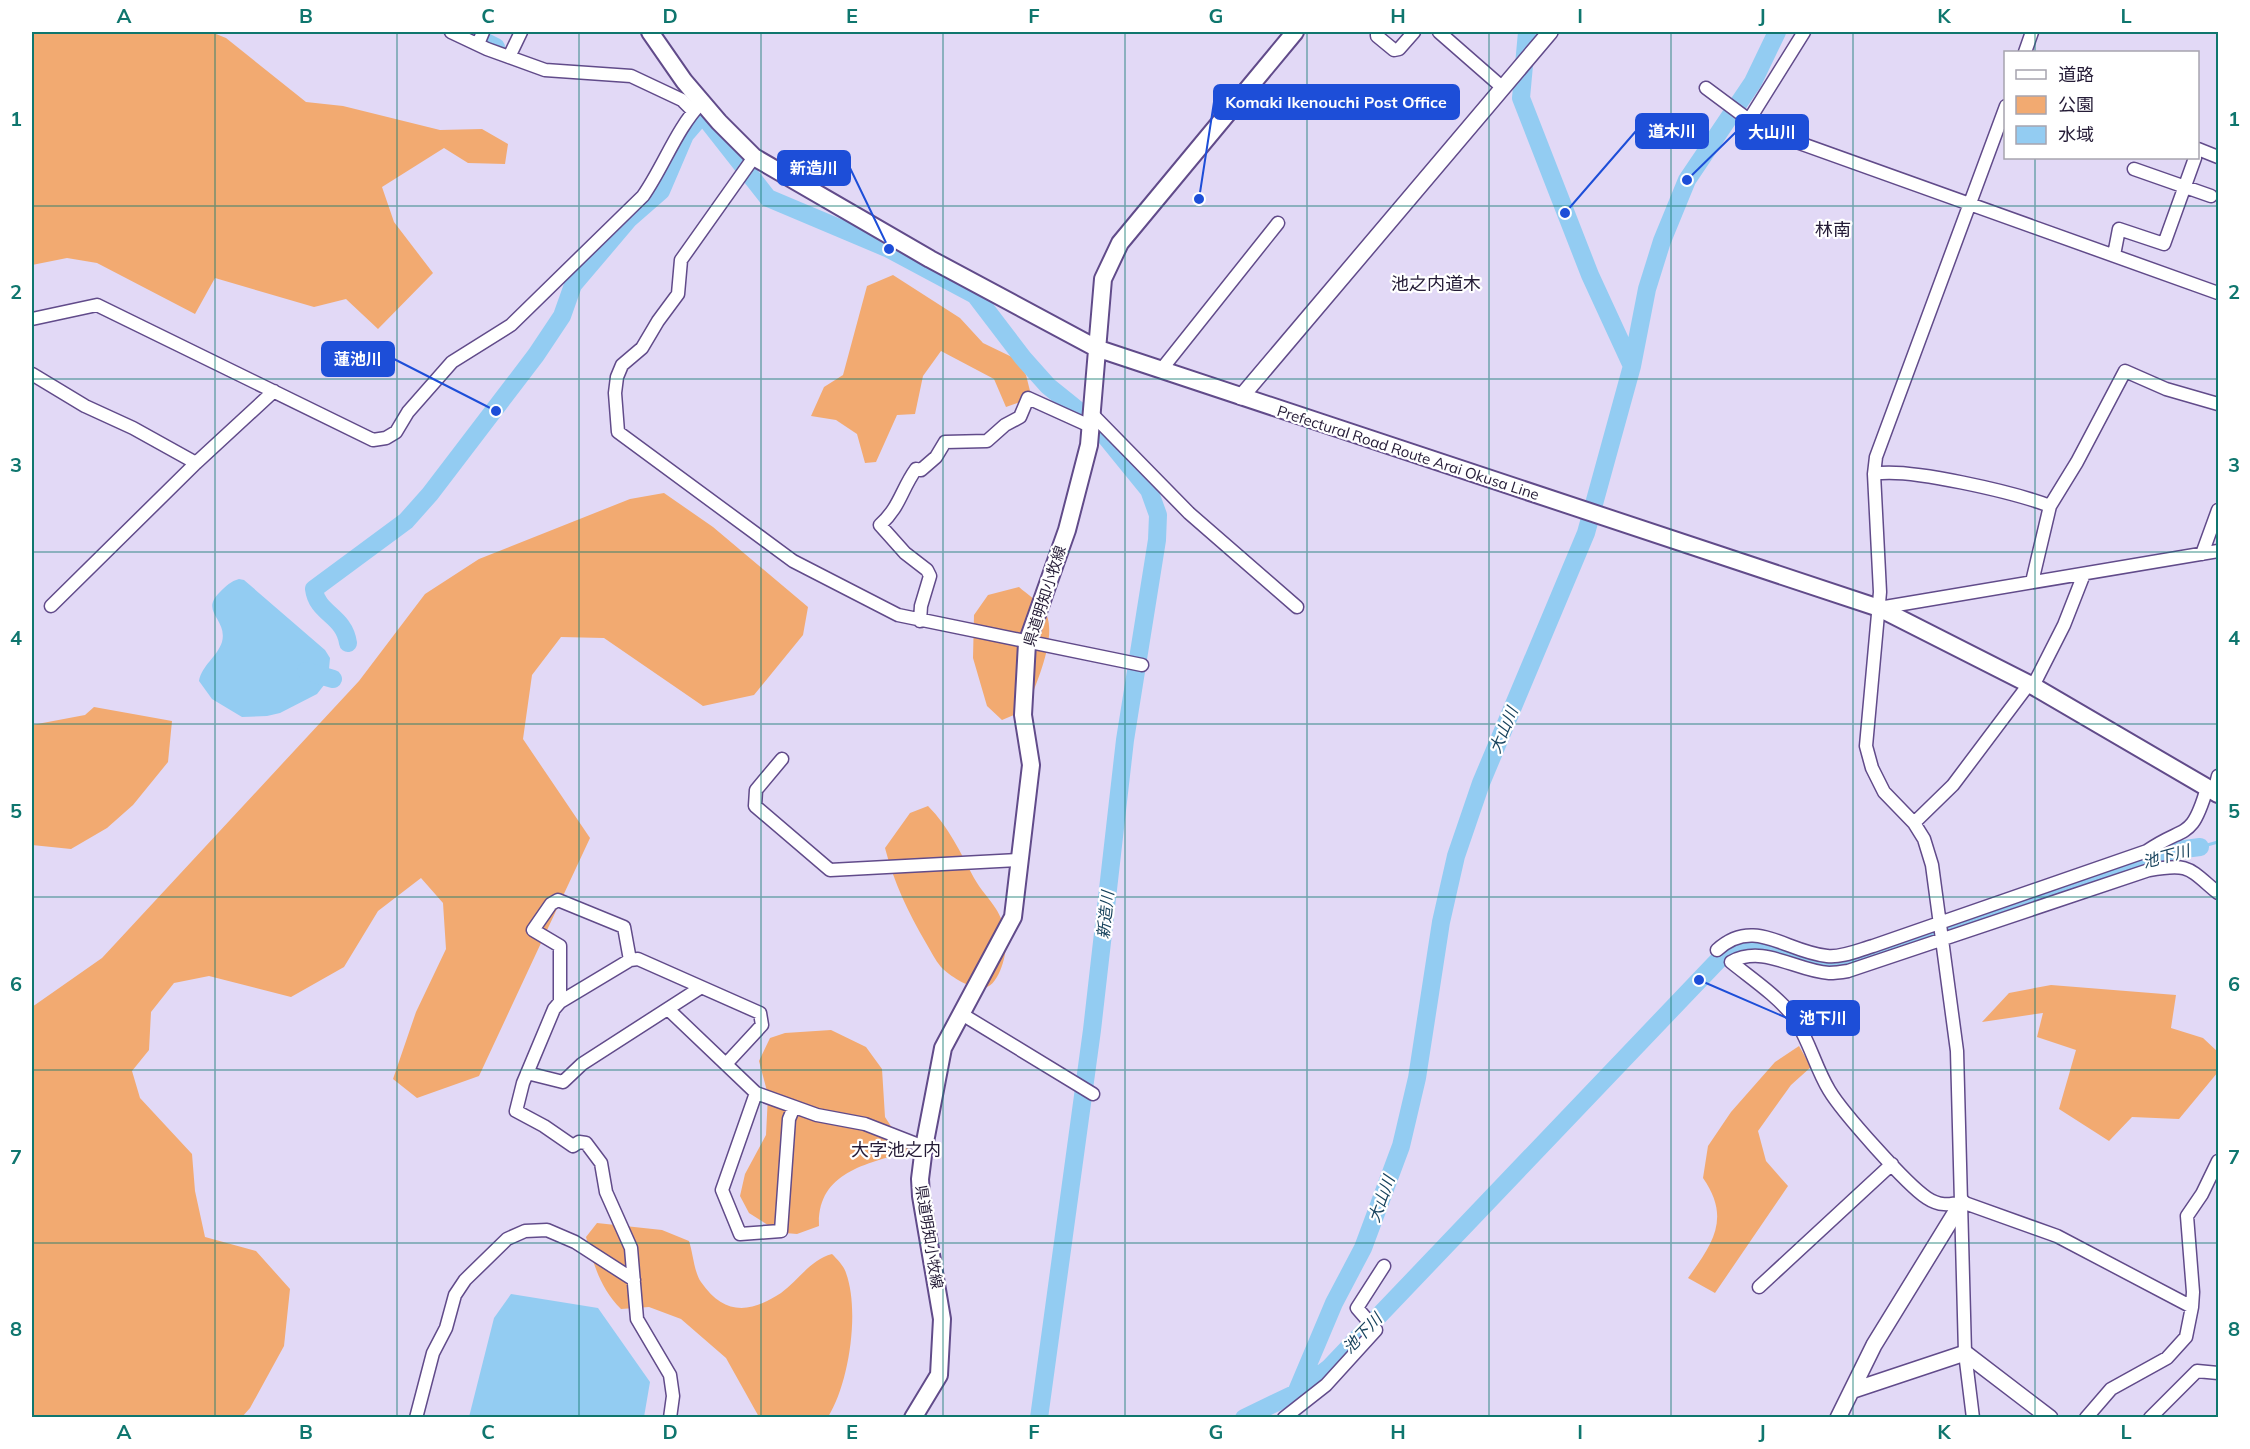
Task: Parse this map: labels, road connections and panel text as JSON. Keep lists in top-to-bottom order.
{
  "streets": {
    "main road": ["Prefectural Road Route Arai Okusa Line", "県道明知小牧線"]
  },
  "crossings": [
    ["Prefectural Road Route Arai Okusa Line", "県道明知小牧線"]
  ],
  "districts": ["林南", "池之内道木", "大字池之内"],
  "water": ["大山川", "池下川", "新造川"],
  "places": [
    "大山川",
    "Komaki Ikenouchi Post Office",
    "道木川",
    "新造川",
    "蓮池川",
    "池下川"
  ],
  "legend": ["道路", "公園", "水域"],
  "grid": {
    "columns": [
      "A",
      "B",
      "C",
      "D",
      "E",
      "F",
      "G",
      "H",
      "I",
      "J",
      "K",
      "L"
    ],
    "rows": [
      "1",
      "2",
      "3",
      "4",
      "5",
      "6",
      "7",
      "8"
    ]
  }
}
